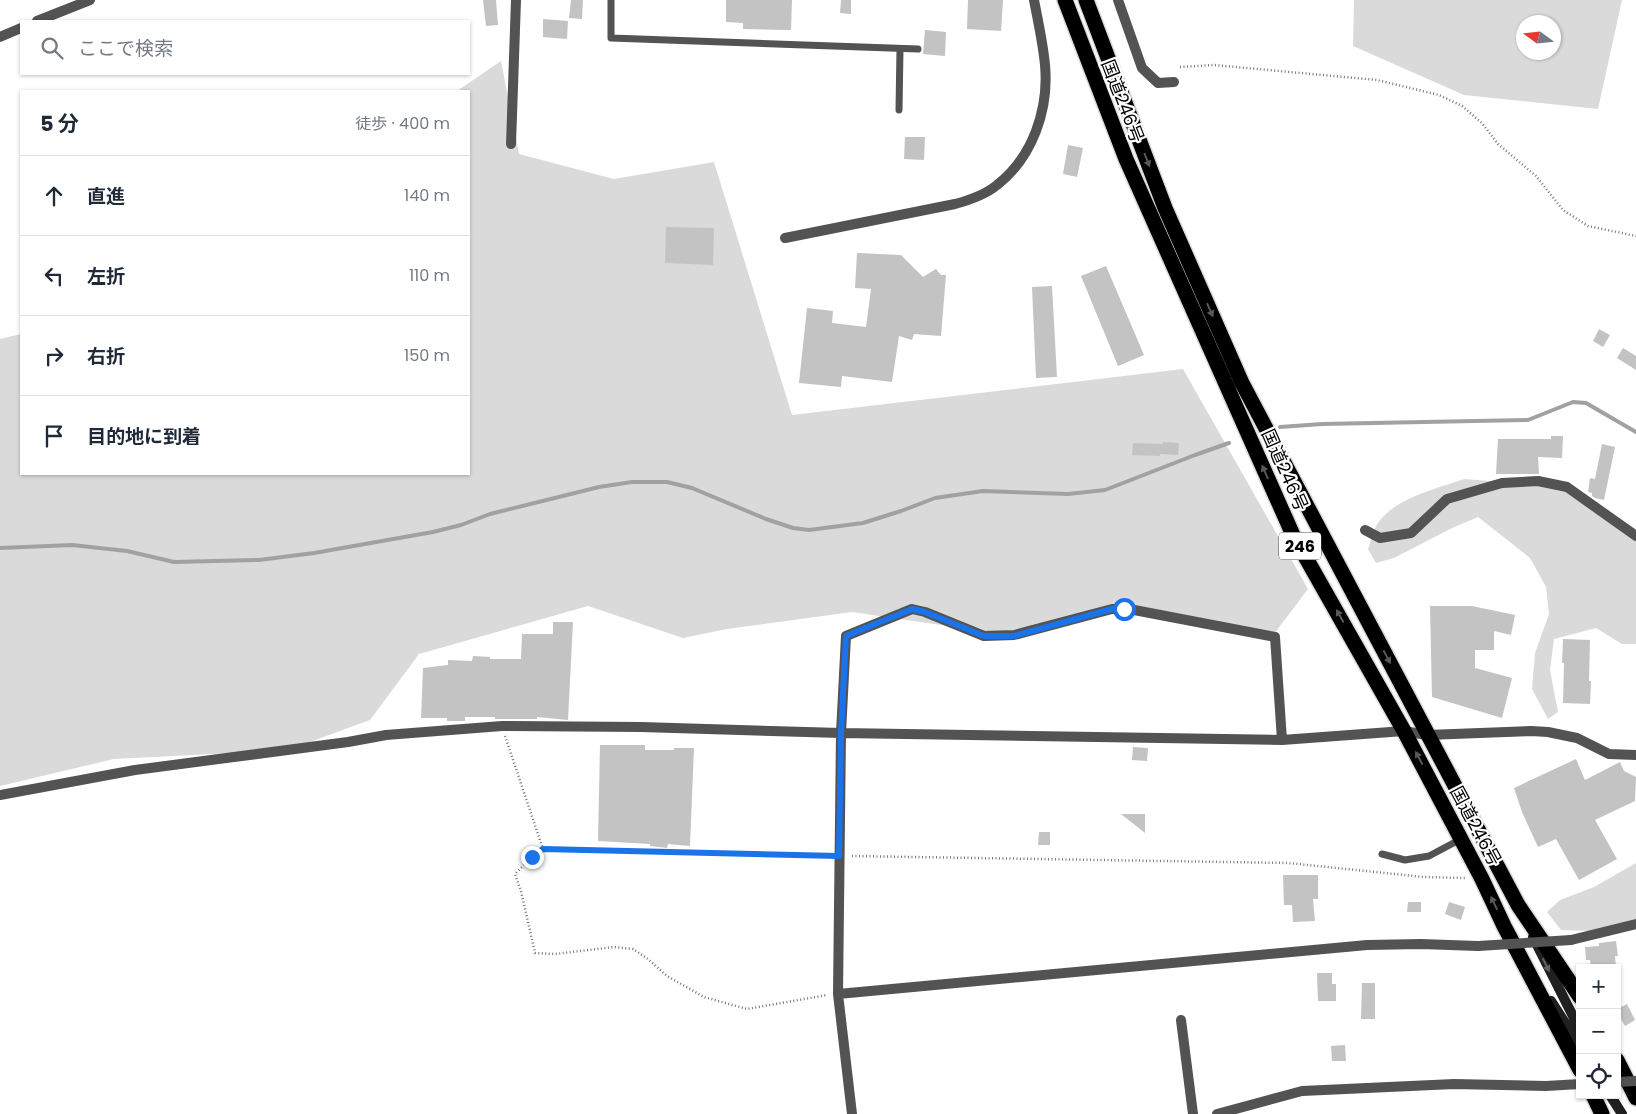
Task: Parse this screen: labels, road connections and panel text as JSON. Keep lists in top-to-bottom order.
{
  "streets": {
    "highway": ["国道246号", "246"]
  },
  "north": "left",
  "page": {
    "search": "ここで検索",
    "heading": ["5 分", "徒歩 · 400 m"],
    "list": [
      ["直進", "140 m"],
      ["左折", "110 m"],
      ["右折", "150 m"],
      "目的地に到着"
    ],
    "map_buttons": ["+", "−"]
  }
}
